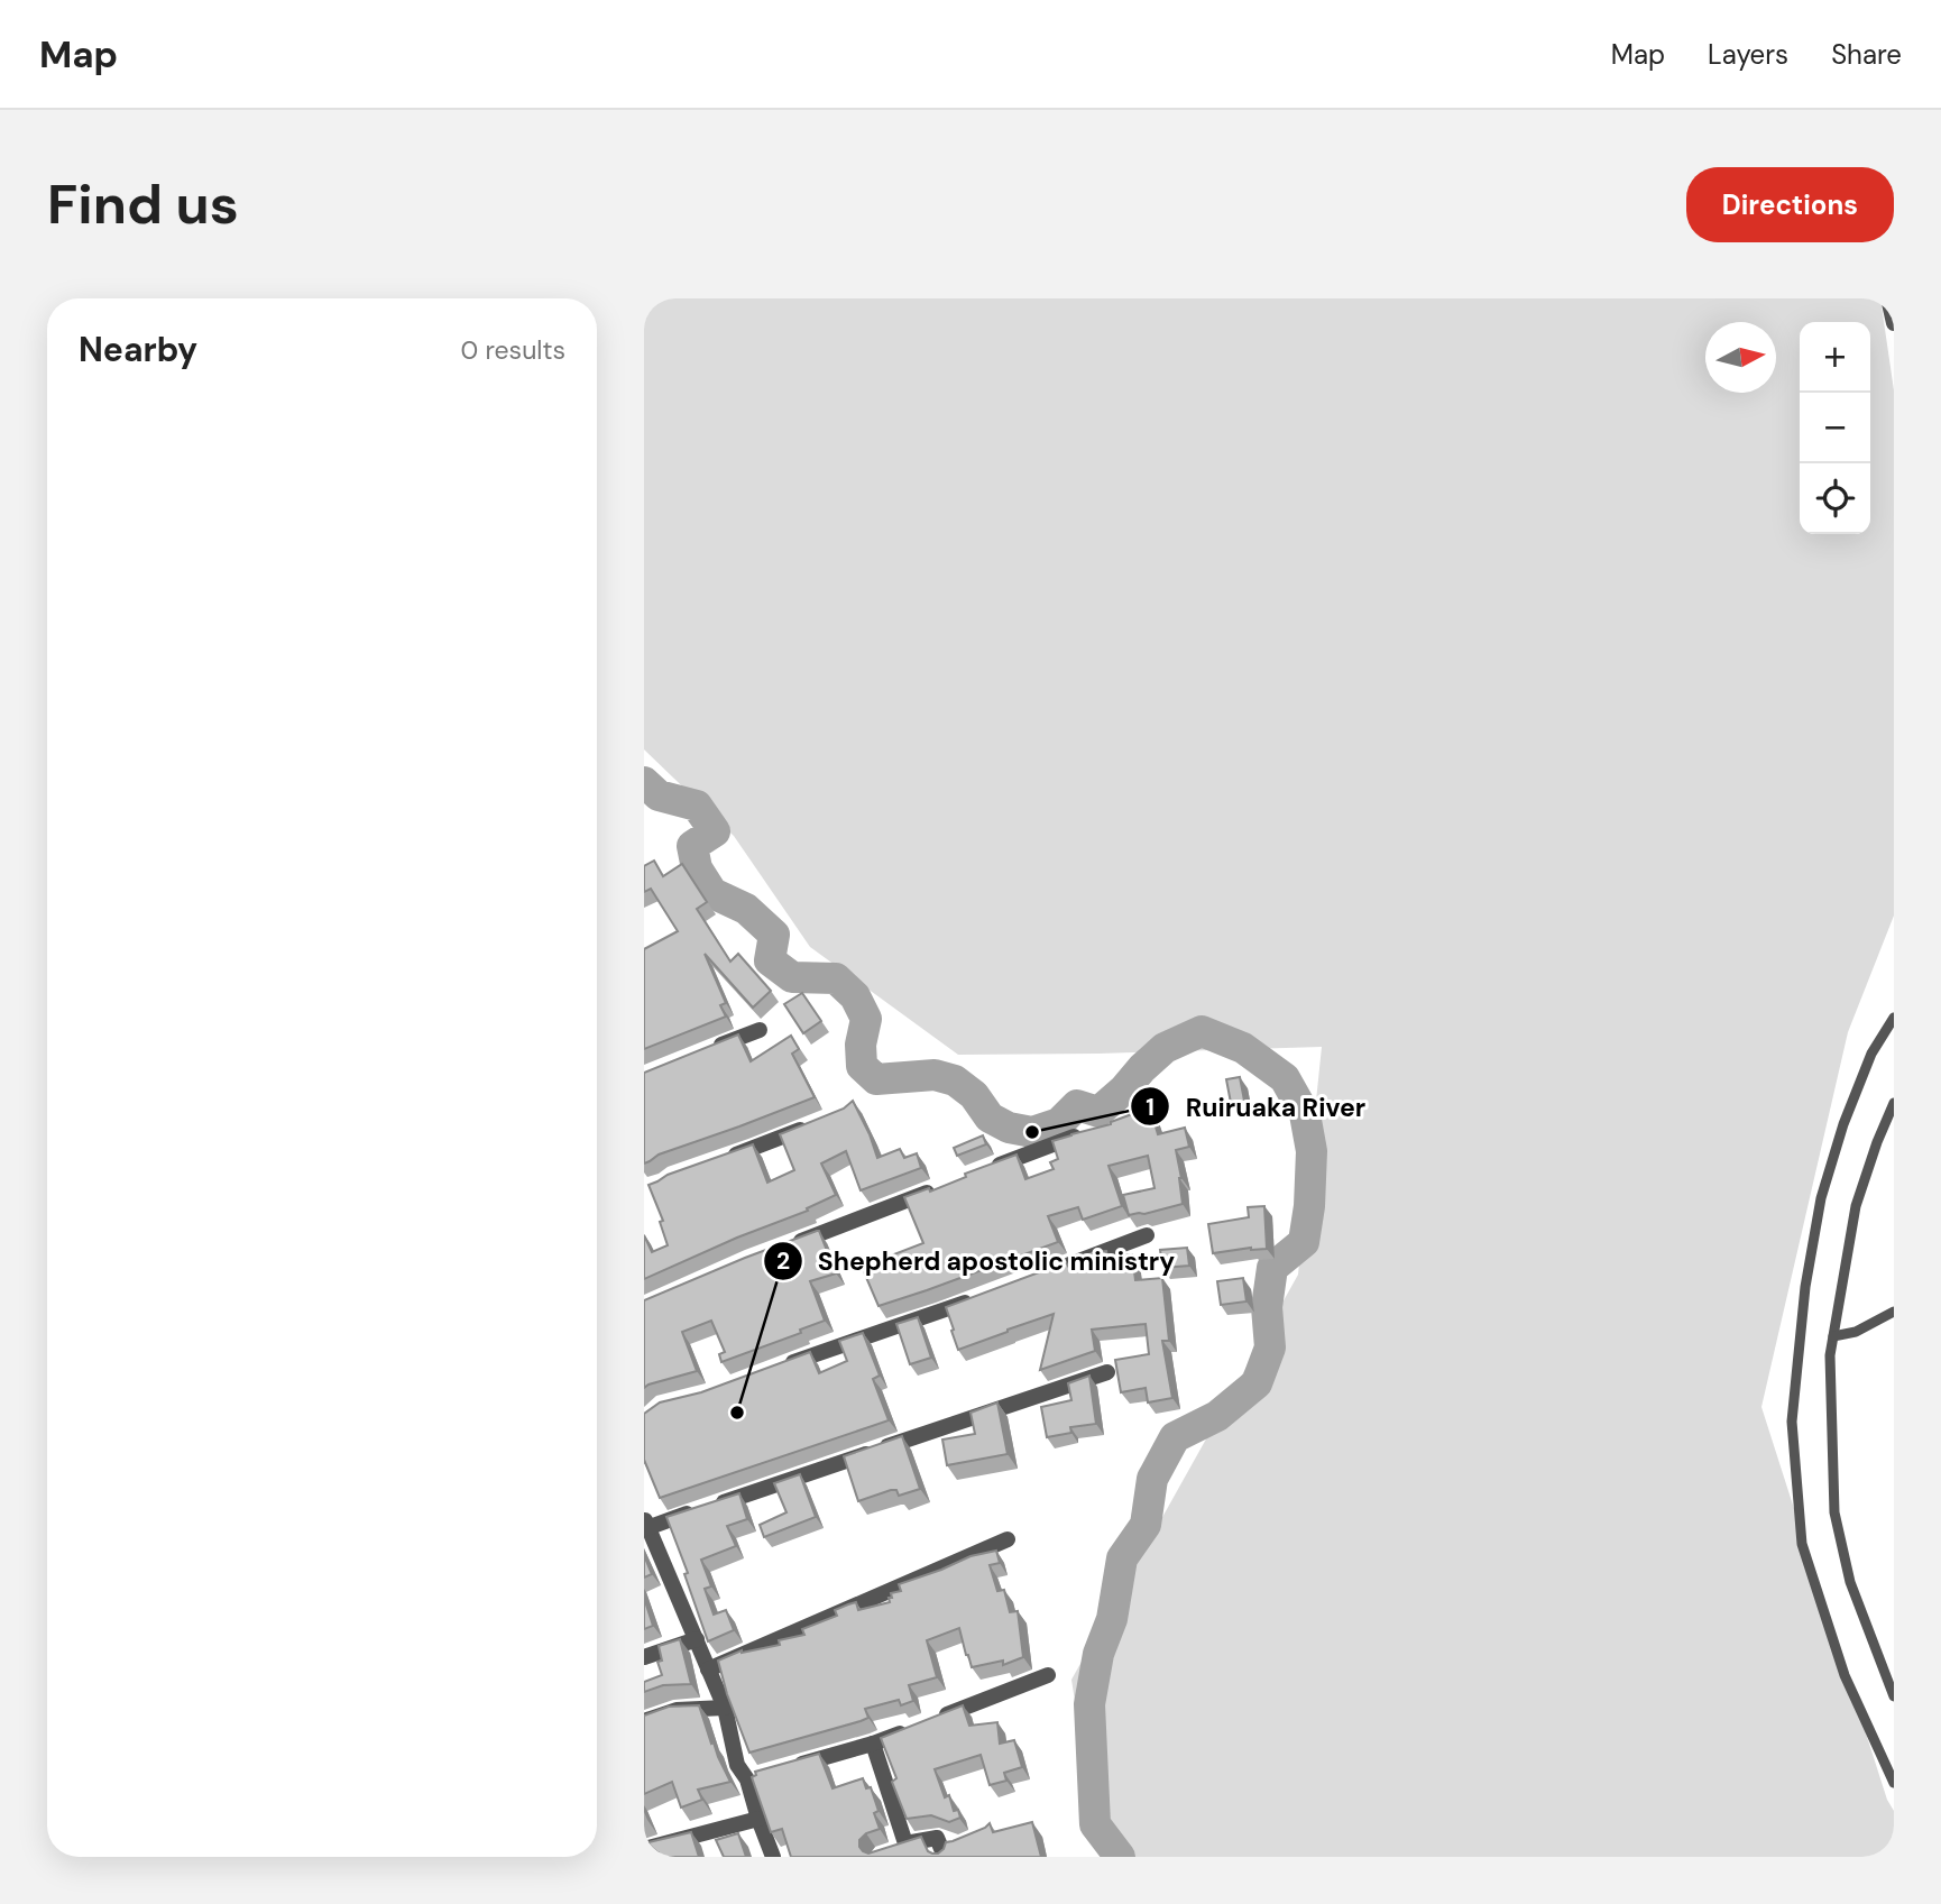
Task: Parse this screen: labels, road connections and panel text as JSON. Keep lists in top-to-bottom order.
{
  "places": ["Ruiruaka River", "Shepherd apostolic ministry"],
  "north": "right",
  "page": {
    "header": "Map",
    "nav": ["Map", "Layers", "Share"],
    "buttons": "Directions",
    "title": "Find us",
    "heading": ["Nearby", "0 results"],
    "map_buttons": ["+", "−"]
  }
}
